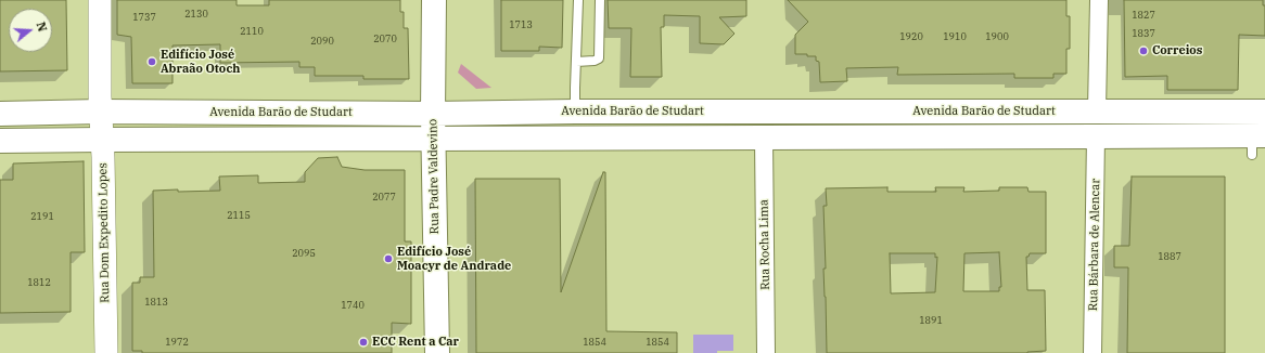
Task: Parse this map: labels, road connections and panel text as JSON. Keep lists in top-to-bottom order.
{
  "streets": {
    "main road": ["Avenida Barão de Studart", "Rua Padre Valdevino"],
    "street": ["Rua Dom Expedito Lopes", "Rua Rocha Lima", "Rua Bárbara de Alencar"]
  },
  "crossings": [
    ["Avenida Barão de Studart", "Rua Padre Valdevino"],
    ["Avenida Barão de Studart", "Rua Dom Expedito Lopes"]
  ],
  "places": [
    "Correios",
    "Edifício José Abraão Otoch",
    "Edifício José Moacyr de Andrade",
    "ECC Rent a Car"
  ],
  "house_numbers": [
    "2130",
    "1827",
    "1737",
    "1713",
    "2110",
    "1837",
    "1920",
    "1910",
    "1900",
    "2070",
    "2090",
    "2077",
    "2115",
    "2191",
    "2095",
    "1887",
    "1812",
    "1813",
    "1740",
    "1891",
    "1972",
    "1854",
    "1854"
  ],
  "north": "right"
}
